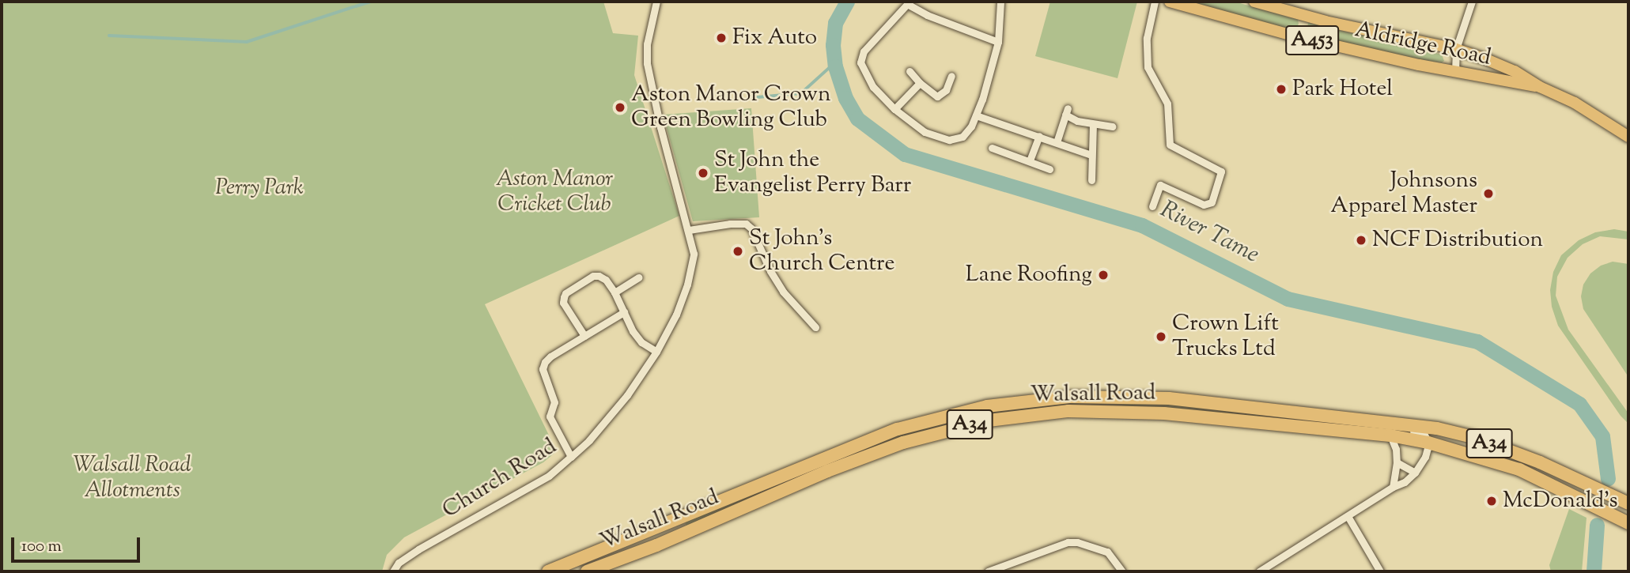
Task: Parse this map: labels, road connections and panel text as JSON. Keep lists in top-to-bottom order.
{
  "streets": {
    "highway": ["Walsall Road", "A34"],
    "main road": ["A453", "Aldridge Road"],
    "street": ["Church Road"]
  },
  "water": ["River Tame"],
  "parks": ["Aston Manor Cricket Club", "Perry Park", "Walsall Road Allotments"],
  "places": [
    "Fix Auto",
    "Park Hotel",
    "Aston Manor Crown Green Bowling Club",
    "St John the Evangelist Perry Barr",
    "Johnsons Apparel Master",
    "NCF Distribution",
    "St John's Church Centre",
    "Lane Roofing",
    "Crown Lift Trucks Ltd",
    "McDonald's"
  ],
  "scale_bar": "100 m"
}
